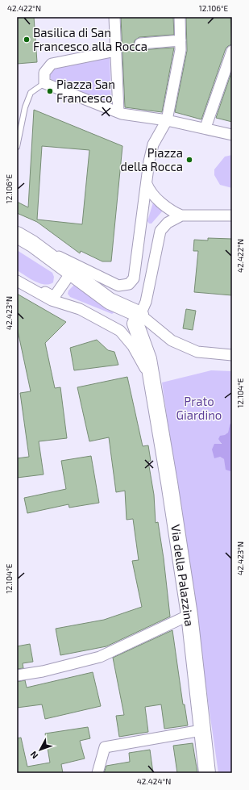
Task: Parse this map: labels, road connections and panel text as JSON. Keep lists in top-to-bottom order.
{
  "streets": {
    "main road": ["Via della Palazzina"]
  },
  "parks": ["Prato Giardino"],
  "places": ["Basilica di San Francesco alla Rocca", "Piazza San Francesco", "Piazza della Rocca"],
  "north": "bottom left",
  "coordinates": [
    "42.422°N",
    "12.106°E",
    "42.423°N",
    "12.104°E",
    "42.424°N"
  ]
}
